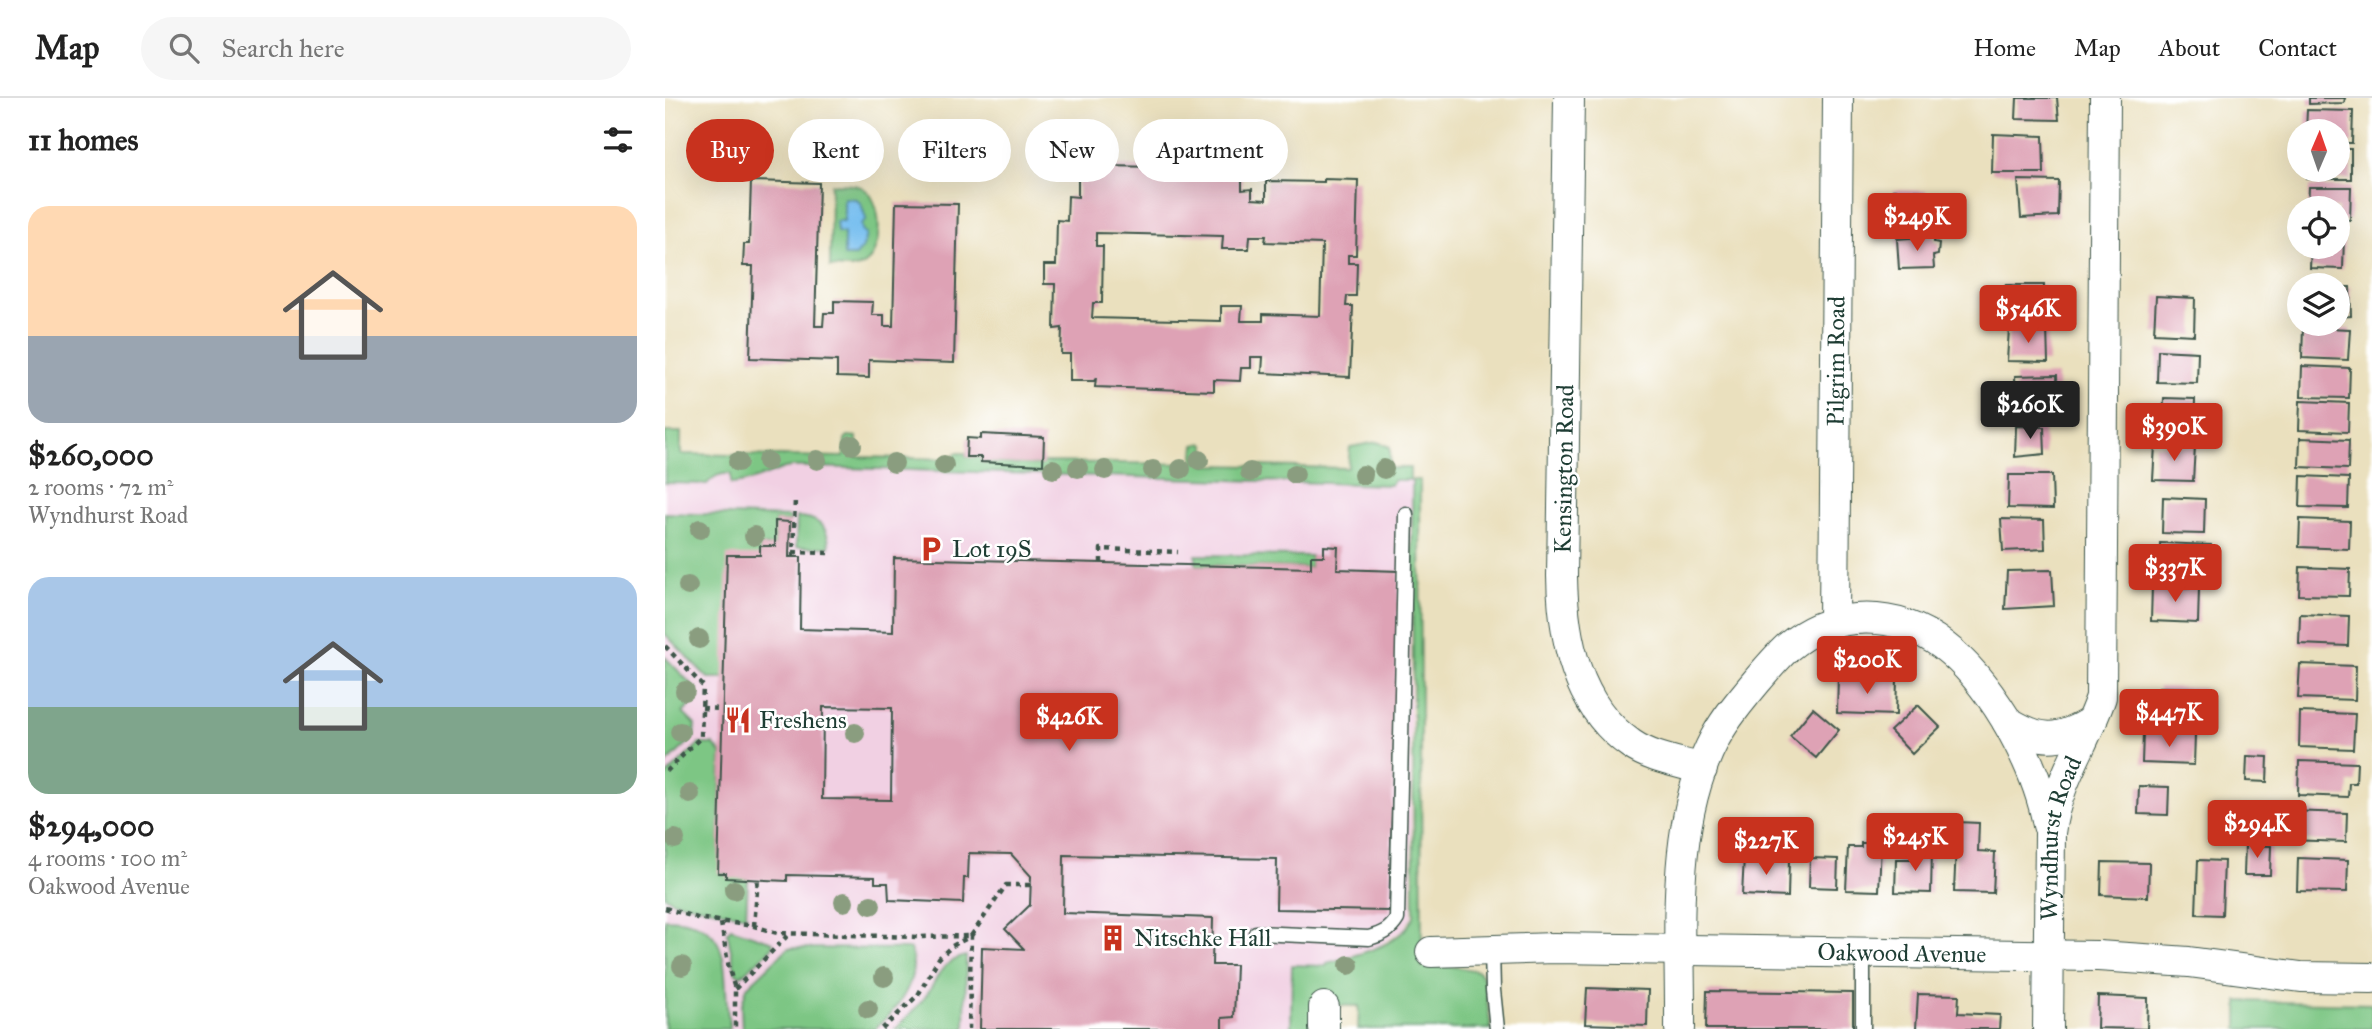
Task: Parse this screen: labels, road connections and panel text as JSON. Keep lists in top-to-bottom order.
{
  "streets": {
    "street": [
      "Pilgrim Road",
      "Kensington Road",
      "Wyndhurst Road",
      "Oakwood Avenue"
    ]
  },
  "crossings": [
    ["Wyndhurst Road", "Oakwood Avenue"]
  ],
  "places": {
    "parking": ["Lot 19S"],
    "restaurant": ["Freshens"],
    "building": ["Nitschke Hall"]
  },
  "north": "top",
  "page": {
    "header": "Map",
    "search": "Search here",
    "nav": [
      "Home",
      "Map",
      "About",
      "Contact"
    ],
    "heading": "11 homes",
    "chip": [
      "Buy",
      "Rent",
      "Filters",
      "New",
      "Apartment"
    ],
    "list": [
      {
        "name": "$260,000",
        "note": "2 rooms · 72 m² · Wyndhurst Road"
      },
      {
        "name": "$294,000",
        "note": "4 rooms · 100 m² · Oakwood Avenue"
      }
    ],
    "price": [
      "$249K",
      "$546K",
      "$260K",
      "$390K",
      "$337K",
      "$200K",
      "$447K",
      "$426K",
      "$294K",
      "$245K",
      "$227K"
    ]
  }
}
